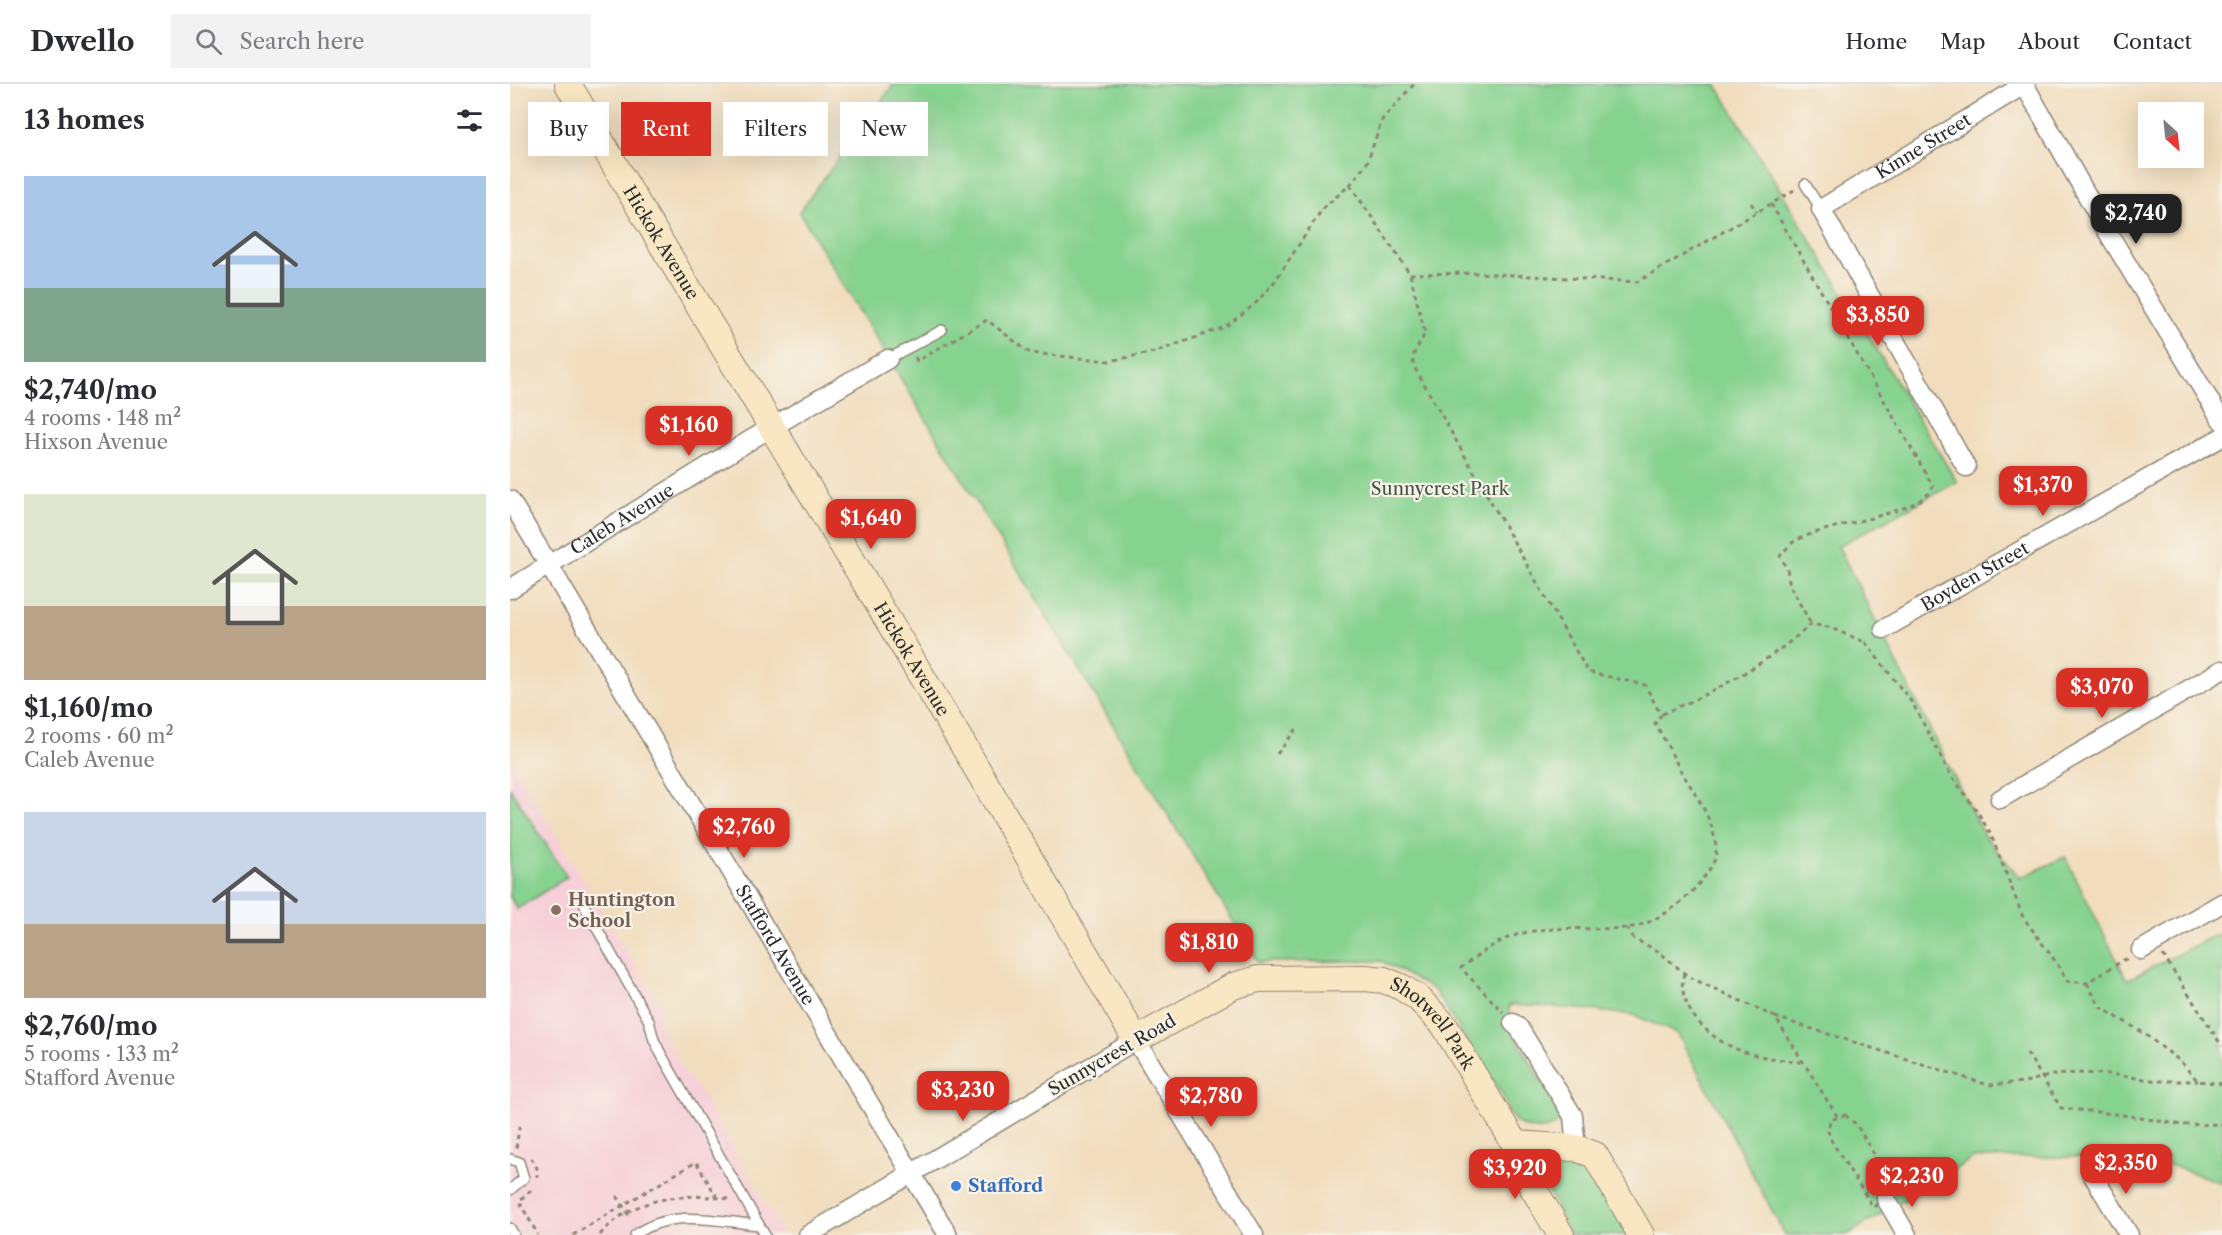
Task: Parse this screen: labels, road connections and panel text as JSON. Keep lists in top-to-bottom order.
{
  "streets": {
    "street": [
      "Kinne Street",
      "Hickok Avenue",
      "Caleb Avenue",
      "Boyden Street",
      "Stafford Avenue",
      "Shotwell Park",
      "Sunnycrest Road"
    ]
  },
  "crossings": [
    ["Hickok Avenue", "Caleb Avenue"],
    ["Hickok Avenue", "Sunnycrest Road"],
    ["Caleb Avenue", "Stafford Avenue"],
    ["Stafford Avenue", "Sunnycrest Road"],
    ["Shotwell Park", "Sunnycrest Road"]
  ],
  "parks": ["Sunnycrest Park"],
  "places": ["Huntington School", "Stafford"],
  "north": "bottom right",
  "page": {
    "header": "Dwello",
    "search": "Search here",
    "nav": [
      "Home",
      "Map",
      "About",
      "Contact"
    ],
    "heading": "13 homes",
    "chip": [
      "Buy",
      "Rent",
      "Filters",
      "New"
    ],
    "list": [
      {
        "name": "$2,740/mo",
        "note": "4 rooms · 148 m² · Hixson Avenue"
      },
      {
        "name": "$1,160/mo",
        "note": "2 rooms · 60 m² · Caleb Avenue"
      },
      {
        "name": "$2,760/mo",
        "note": "5 rooms · 133 m² · Stafford Avenue"
      }
    ],
    "price": [
      "$2,740",
      "$3,850",
      "$1,160",
      "$1,370",
      "$1,640",
      "$3,070",
      "$2,760",
      "$1,810",
      "$3,230",
      "$2,780",
      "$2,350",
      "$3,920",
      "$2,230"
    ]
  }
}
